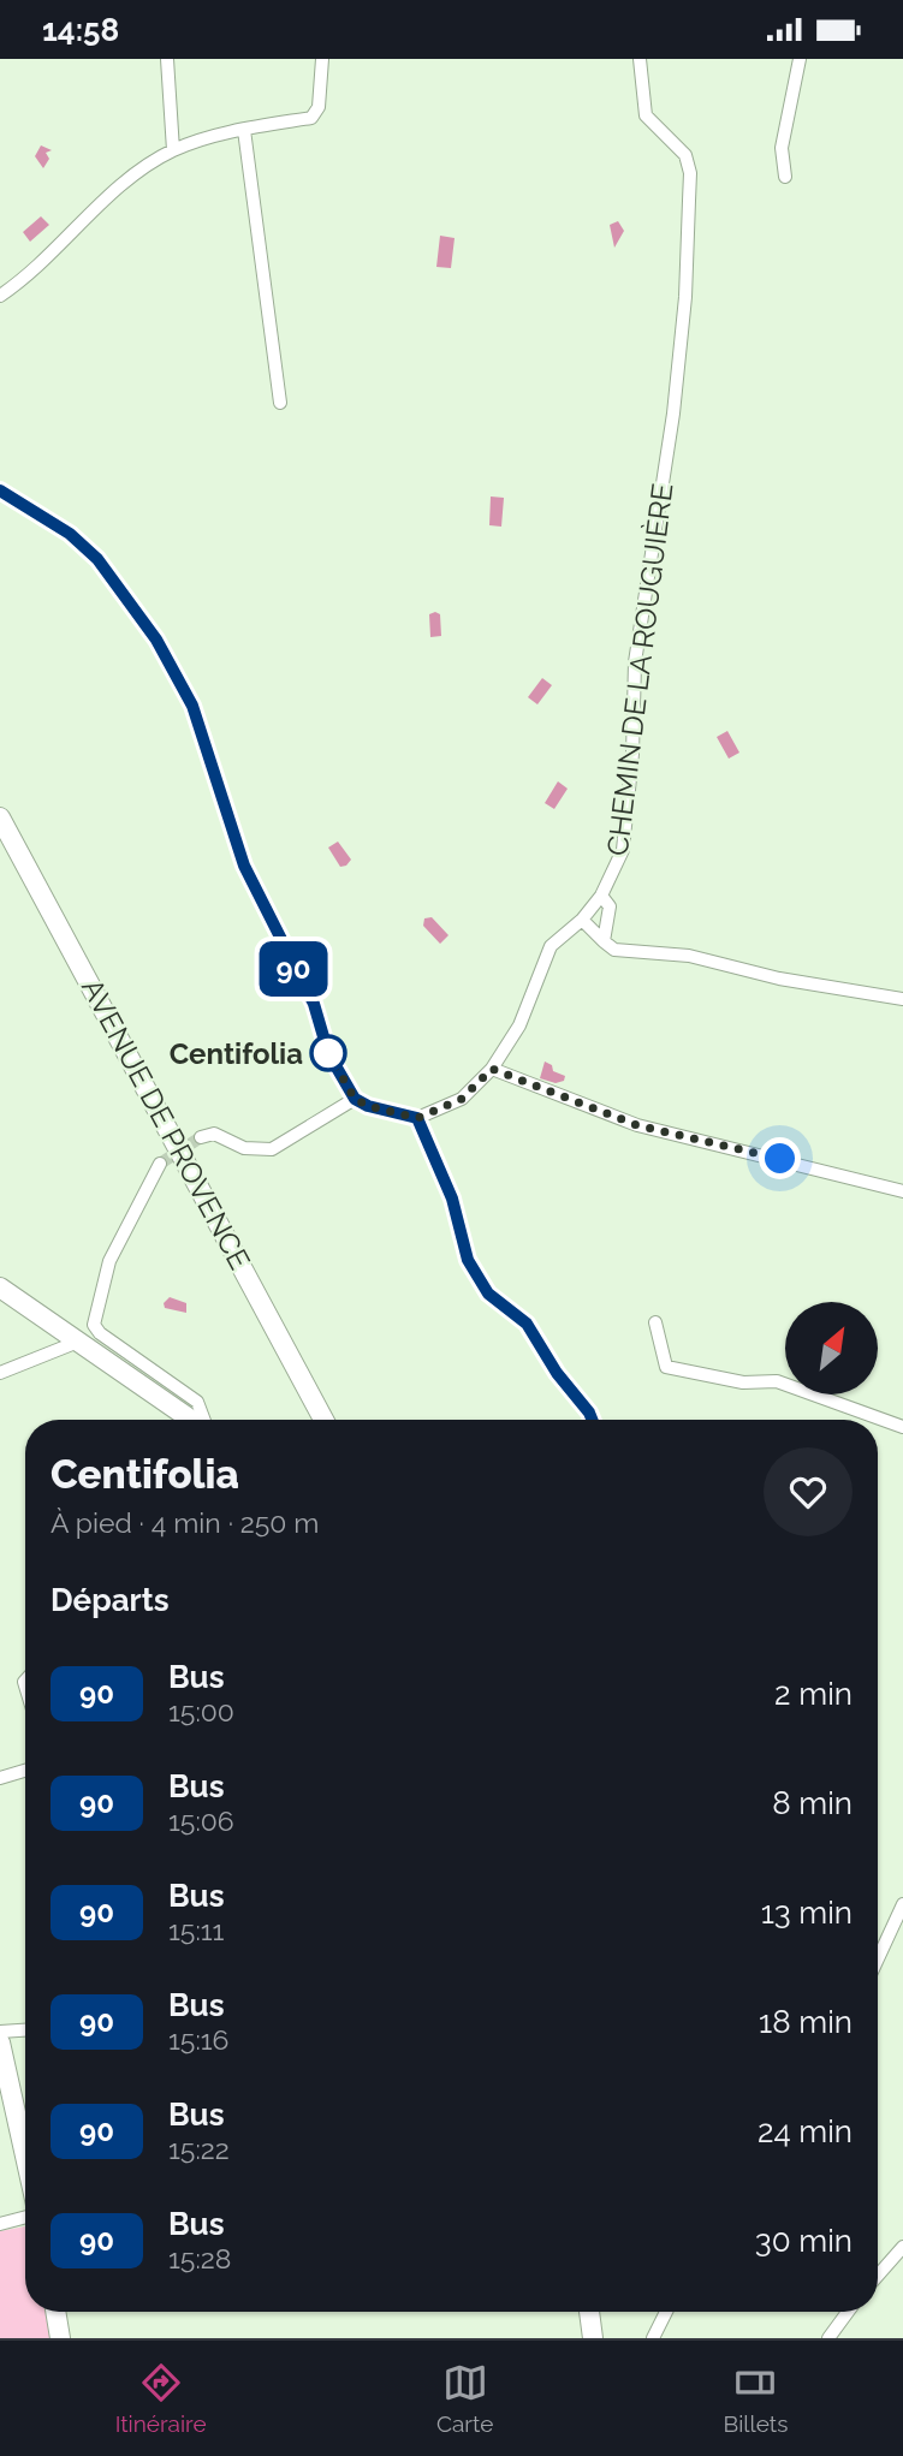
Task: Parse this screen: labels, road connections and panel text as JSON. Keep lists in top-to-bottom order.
{
  "streets": {
    "main road": ["AVENUE DE PROVENCE"],
    "street": ["CHEMIN DE LA ROUGUIÈRE"]
  },
  "places": ["Centifolia"],
  "lines": ["bus line 90"],
  "north": "top right",
  "page": {
    "status": "14:58",
    "on_map": "90",
    "heading": [
      ["Centifolia", "À pied · 4 min · 250 m"],
      "Départs"
    ],
    "list": [
      {
        "mark": "90",
        "name": "Bus",
        "note": "15:00",
        "value": "2 min"
      },
      {
        "mark": "90",
        "name": "Bus",
        "note": "15:06",
        "value": "8 min"
      },
      {
        "mark": "90",
        "name": "Bus",
        "note": "15:11",
        "value": "13 min"
      },
      {
        "mark": "90",
        "name": "Bus",
        "note": "15:16",
        "value": "18 min"
      },
      {
        "mark": "90",
        "name": "Bus",
        "note": "15:22",
        "value": "24 min"
      },
      {
        "mark": "90",
        "name": "Bus",
        "note": "15:28",
        "value": "30 min"
      }
    ],
    "tabs": ["Itinéraire", "Carte", "Billets"]
  }
}
